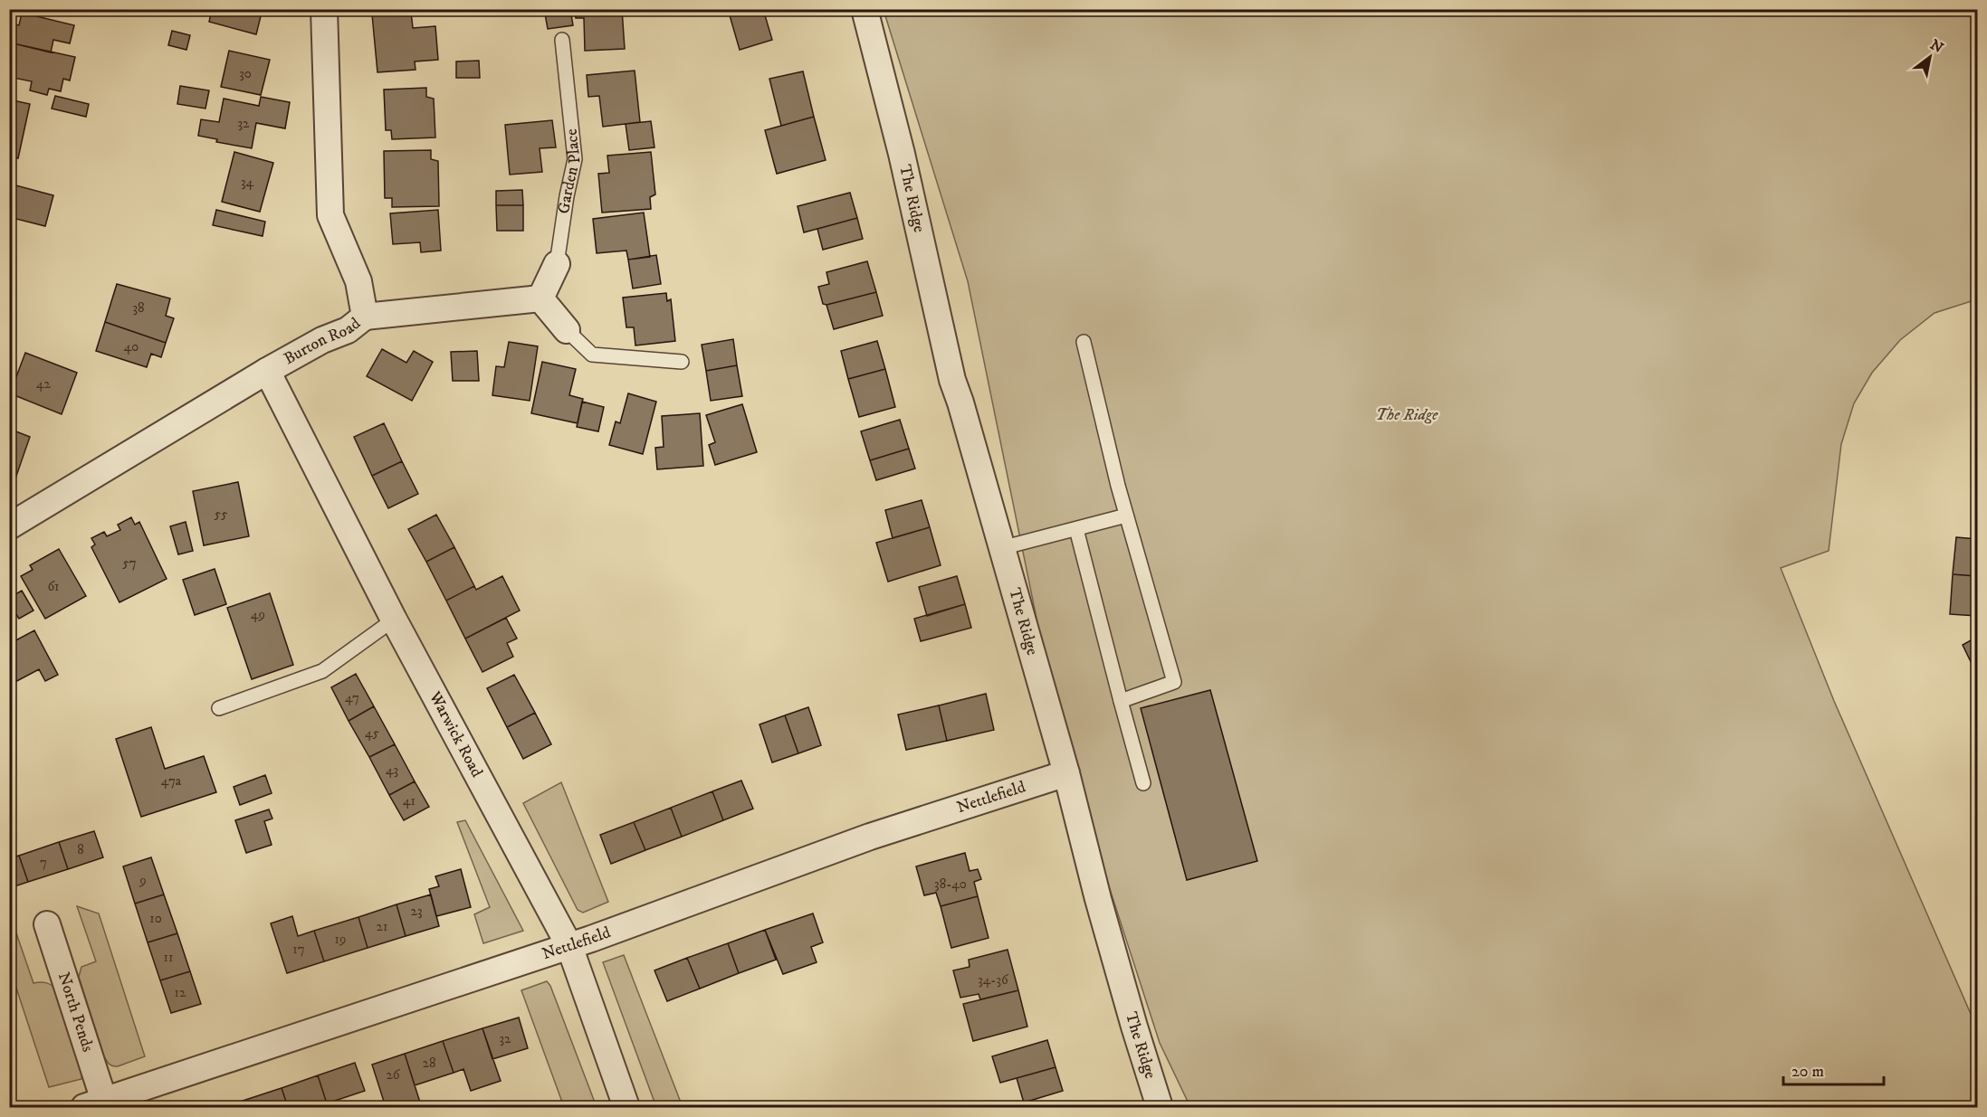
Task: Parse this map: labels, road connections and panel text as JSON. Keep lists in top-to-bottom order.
{
  "streets": {
    "street": [
      "Garden Place",
      "The Ridge",
      "Burton Road",
      "Warwick Road",
      "Nettlefield",
      "North Pends"
    ]
  },
  "crossings": [
    ["The Ridge", "Nettlefield"],
    ["Burton Road", "Warwick Road"],
    ["Warwick Road", "Nettlefield"],
    ["Nettlefield", "North Pends"]
  ],
  "parks": ["The Ridge"],
  "house_numbers": [
    "30",
    "32",
    "34",
    "38",
    "40",
    "42",
    "55",
    "57",
    "61",
    "49",
    "47",
    "45",
    "43",
    "47a",
    "41",
    "8",
    "7",
    "9",
    "38-40",
    "23",
    "10",
    "21",
    "19",
    "17",
    "11",
    "34-36",
    "12",
    "32",
    "28",
    "26"
  ],
  "scale_bar": "20 m",
  "north": "top right"
}
